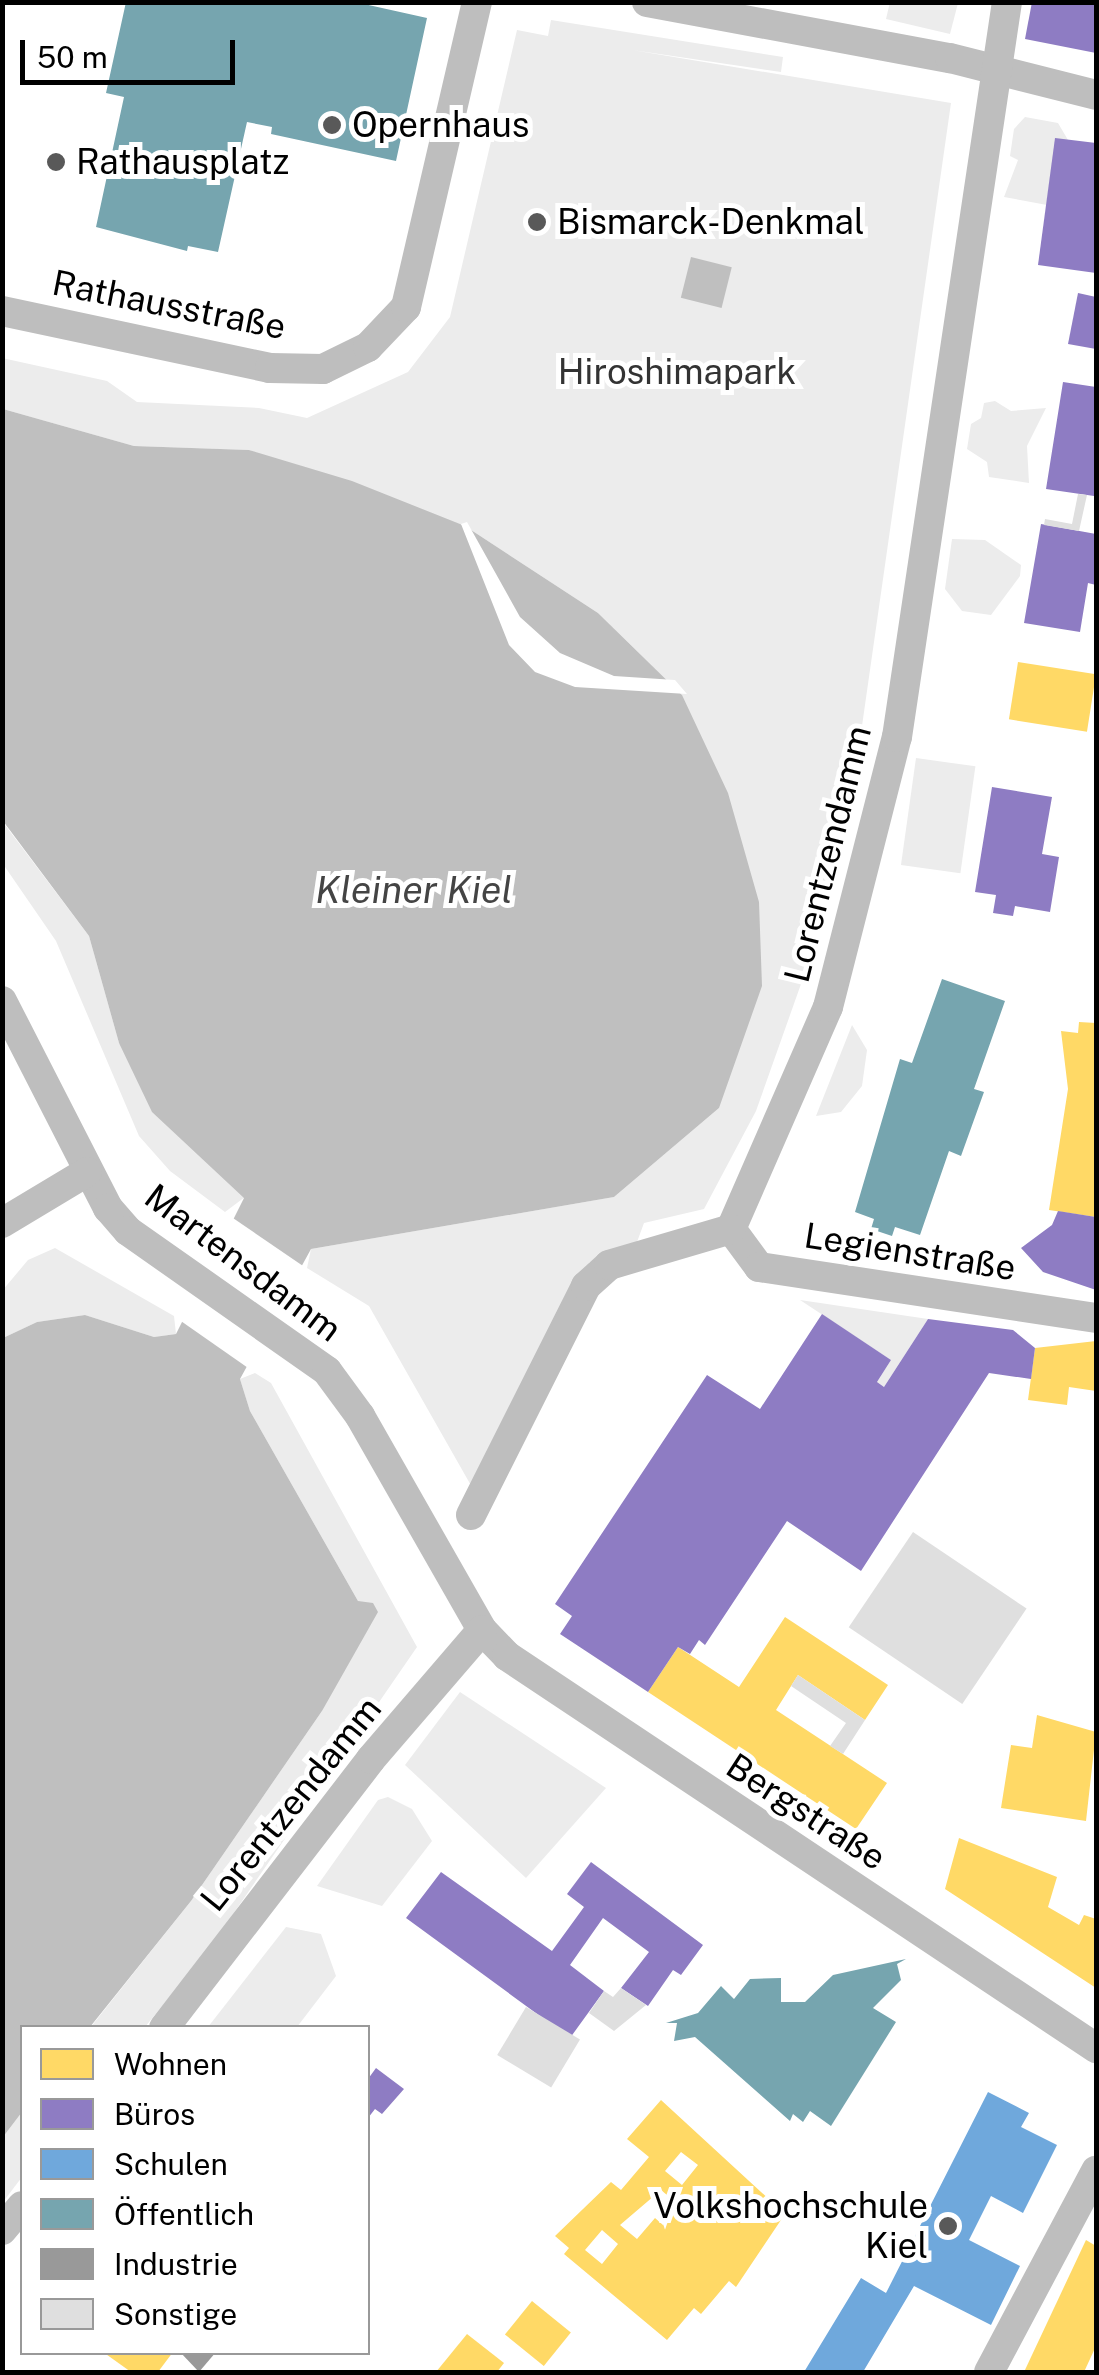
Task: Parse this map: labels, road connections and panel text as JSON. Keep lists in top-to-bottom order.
{
  "streets": {
    "street": [
      "Rathausstraße",
      "Lorentzendamm",
      "Legienstraße",
      "Martensdamm",
      "Bergstraße"
    ]
  },
  "crossings": [
    ["Lorentzendamm", "Legienstraße"],
    ["Lorentzendamm", "Martensdamm"],
    ["Lorentzendamm", "Bergstraße"],
    ["Martensdamm", "Bergstraße"]
  ],
  "water": ["Kleiner Kiel"],
  "parks": ["Hiroshimapark"],
  "places": [
    "Opernhaus",
    "Rathausplatz",
    "Bismarck-Denkmal",
    "Volkshochschule Kiel"
  ],
  "legend": [
    "Wohnen",
    "Büros",
    "Schulen",
    "Öffentlich",
    "Industrie",
    "Sonstige"
  ],
  "scale_bar": "50 m"
}
